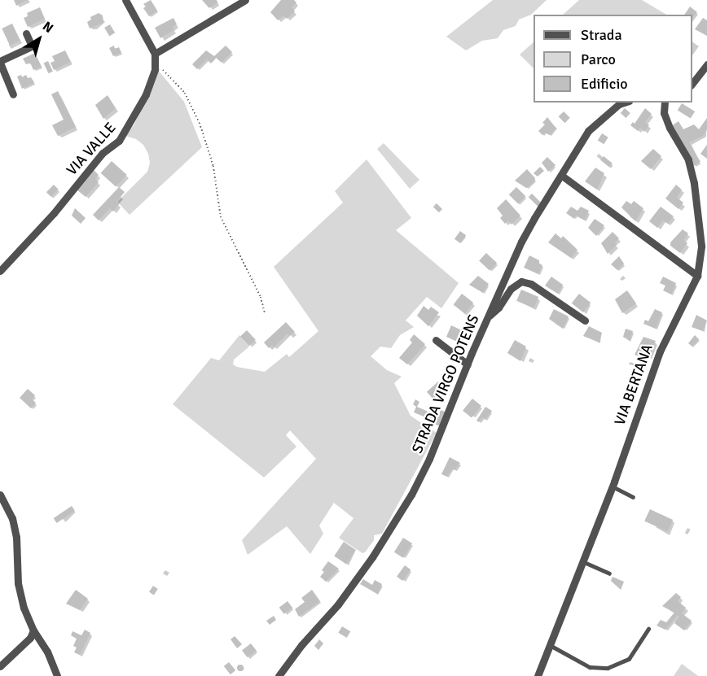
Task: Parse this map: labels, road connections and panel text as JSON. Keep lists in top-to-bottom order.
{
  "streets": {
    "street": ["VIA VALLE", "STRADA VIRGO POTENS", "VIA BERTANA"]
  },
  "legend": ["Strada", "Parco", "Edificio"],
  "north": "top right"
}
